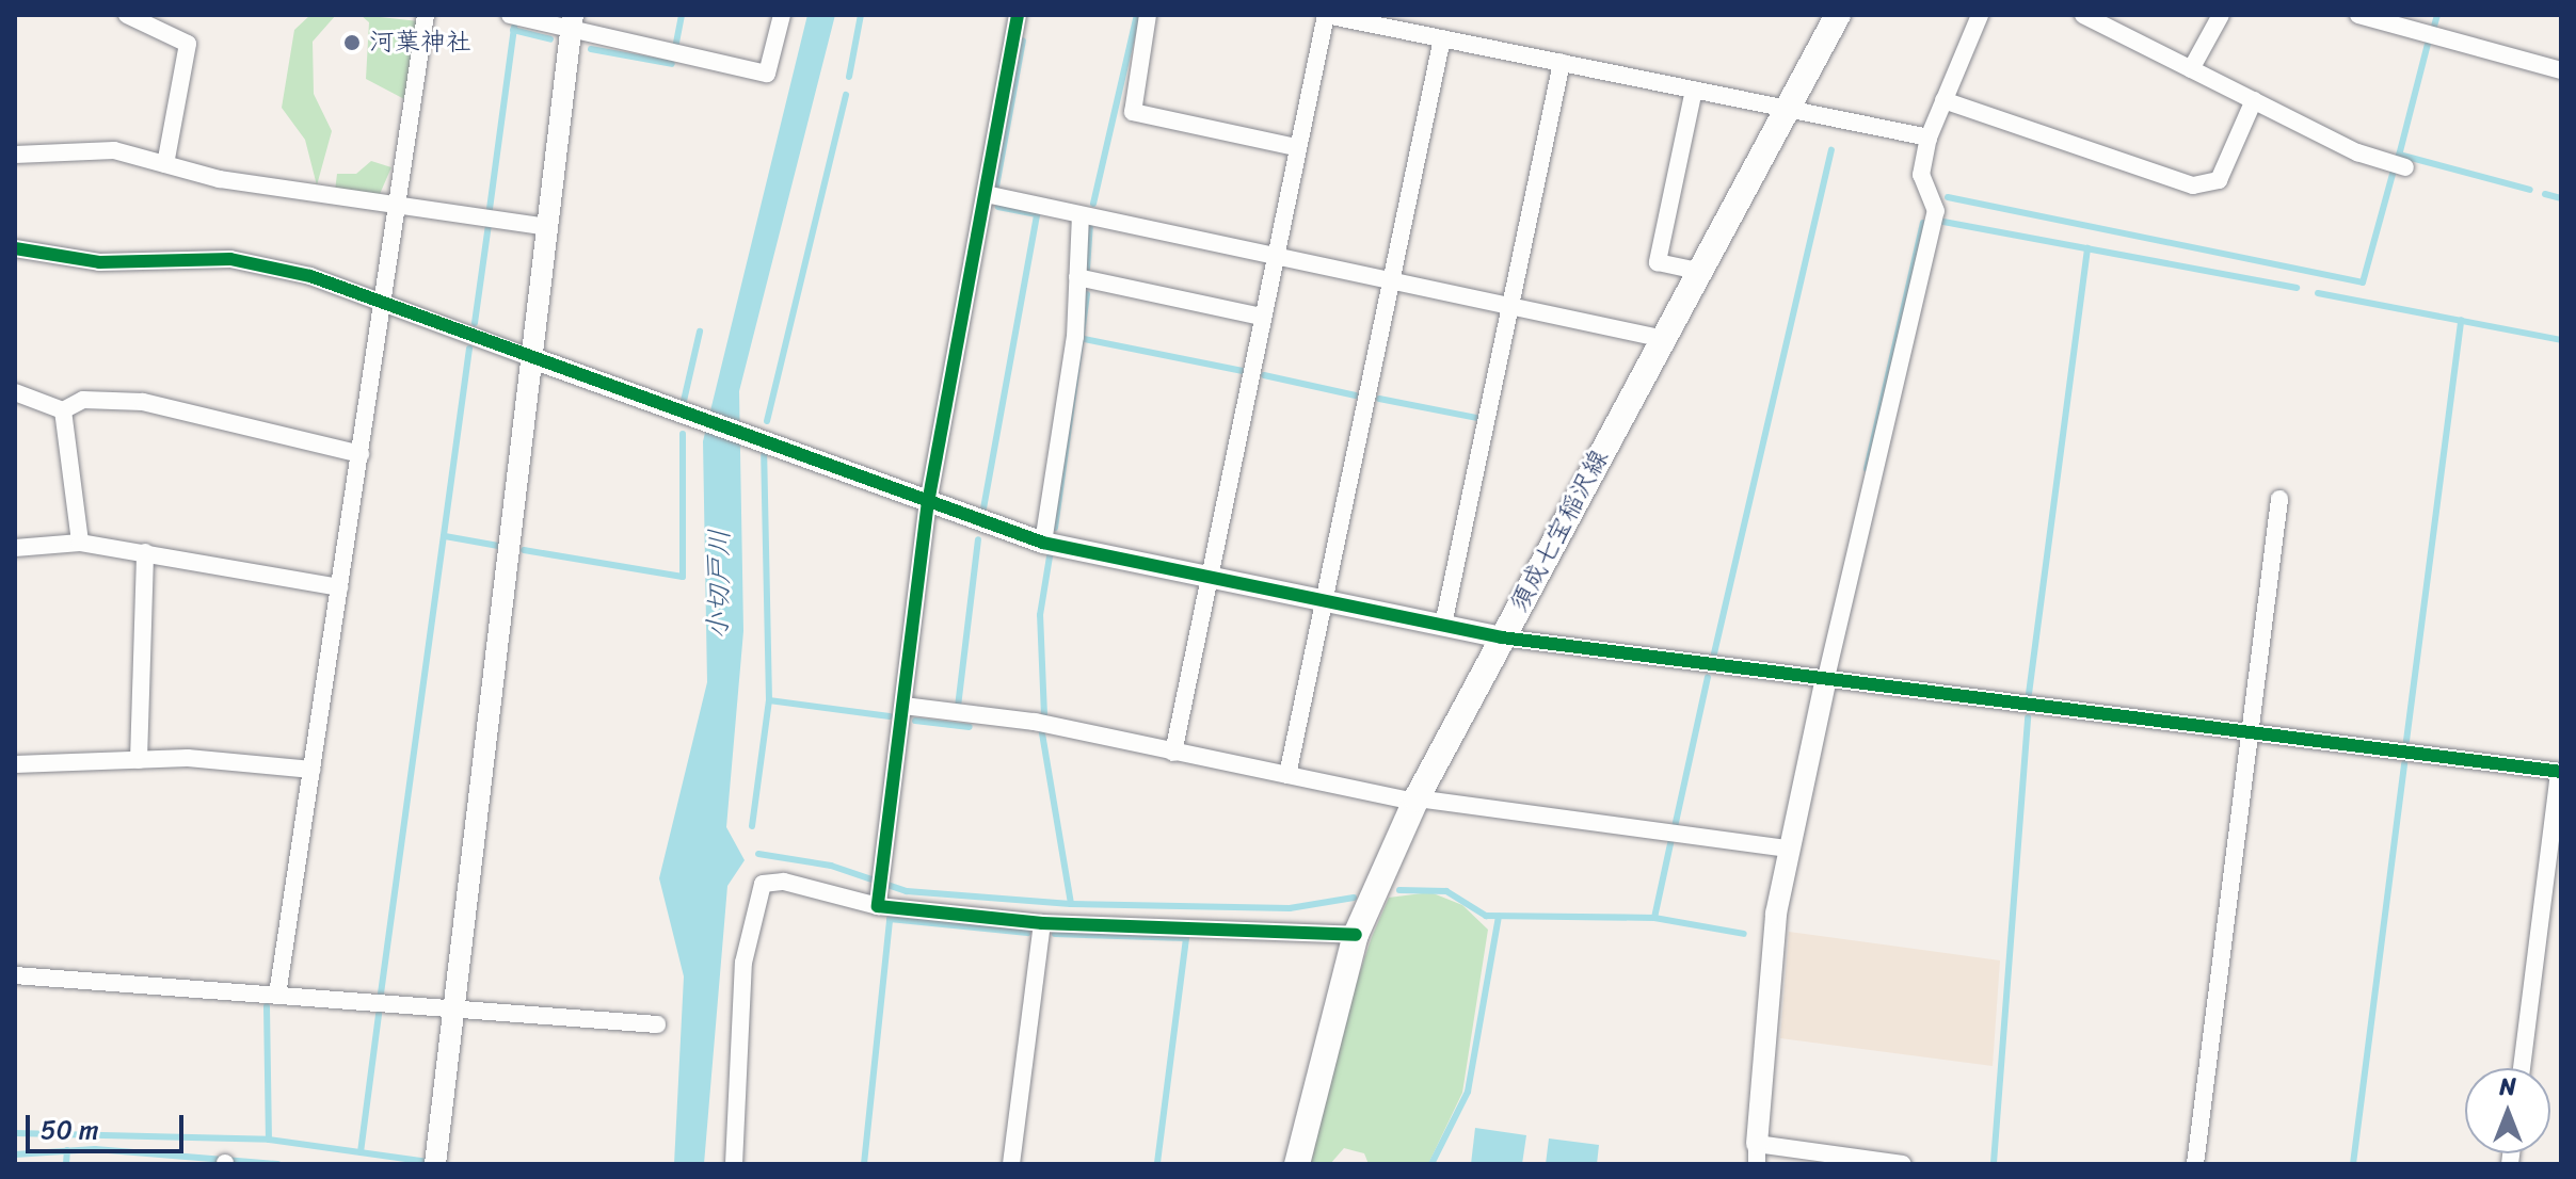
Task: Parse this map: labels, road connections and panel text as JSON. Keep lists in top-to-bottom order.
{
  "streets": {
    "main road": ["須成七宝稲沢線"]
  },
  "water": ["小切戸川"],
  "places": ["河葉神社"],
  "scale_bar": "50 m",
  "north": "top"
}
